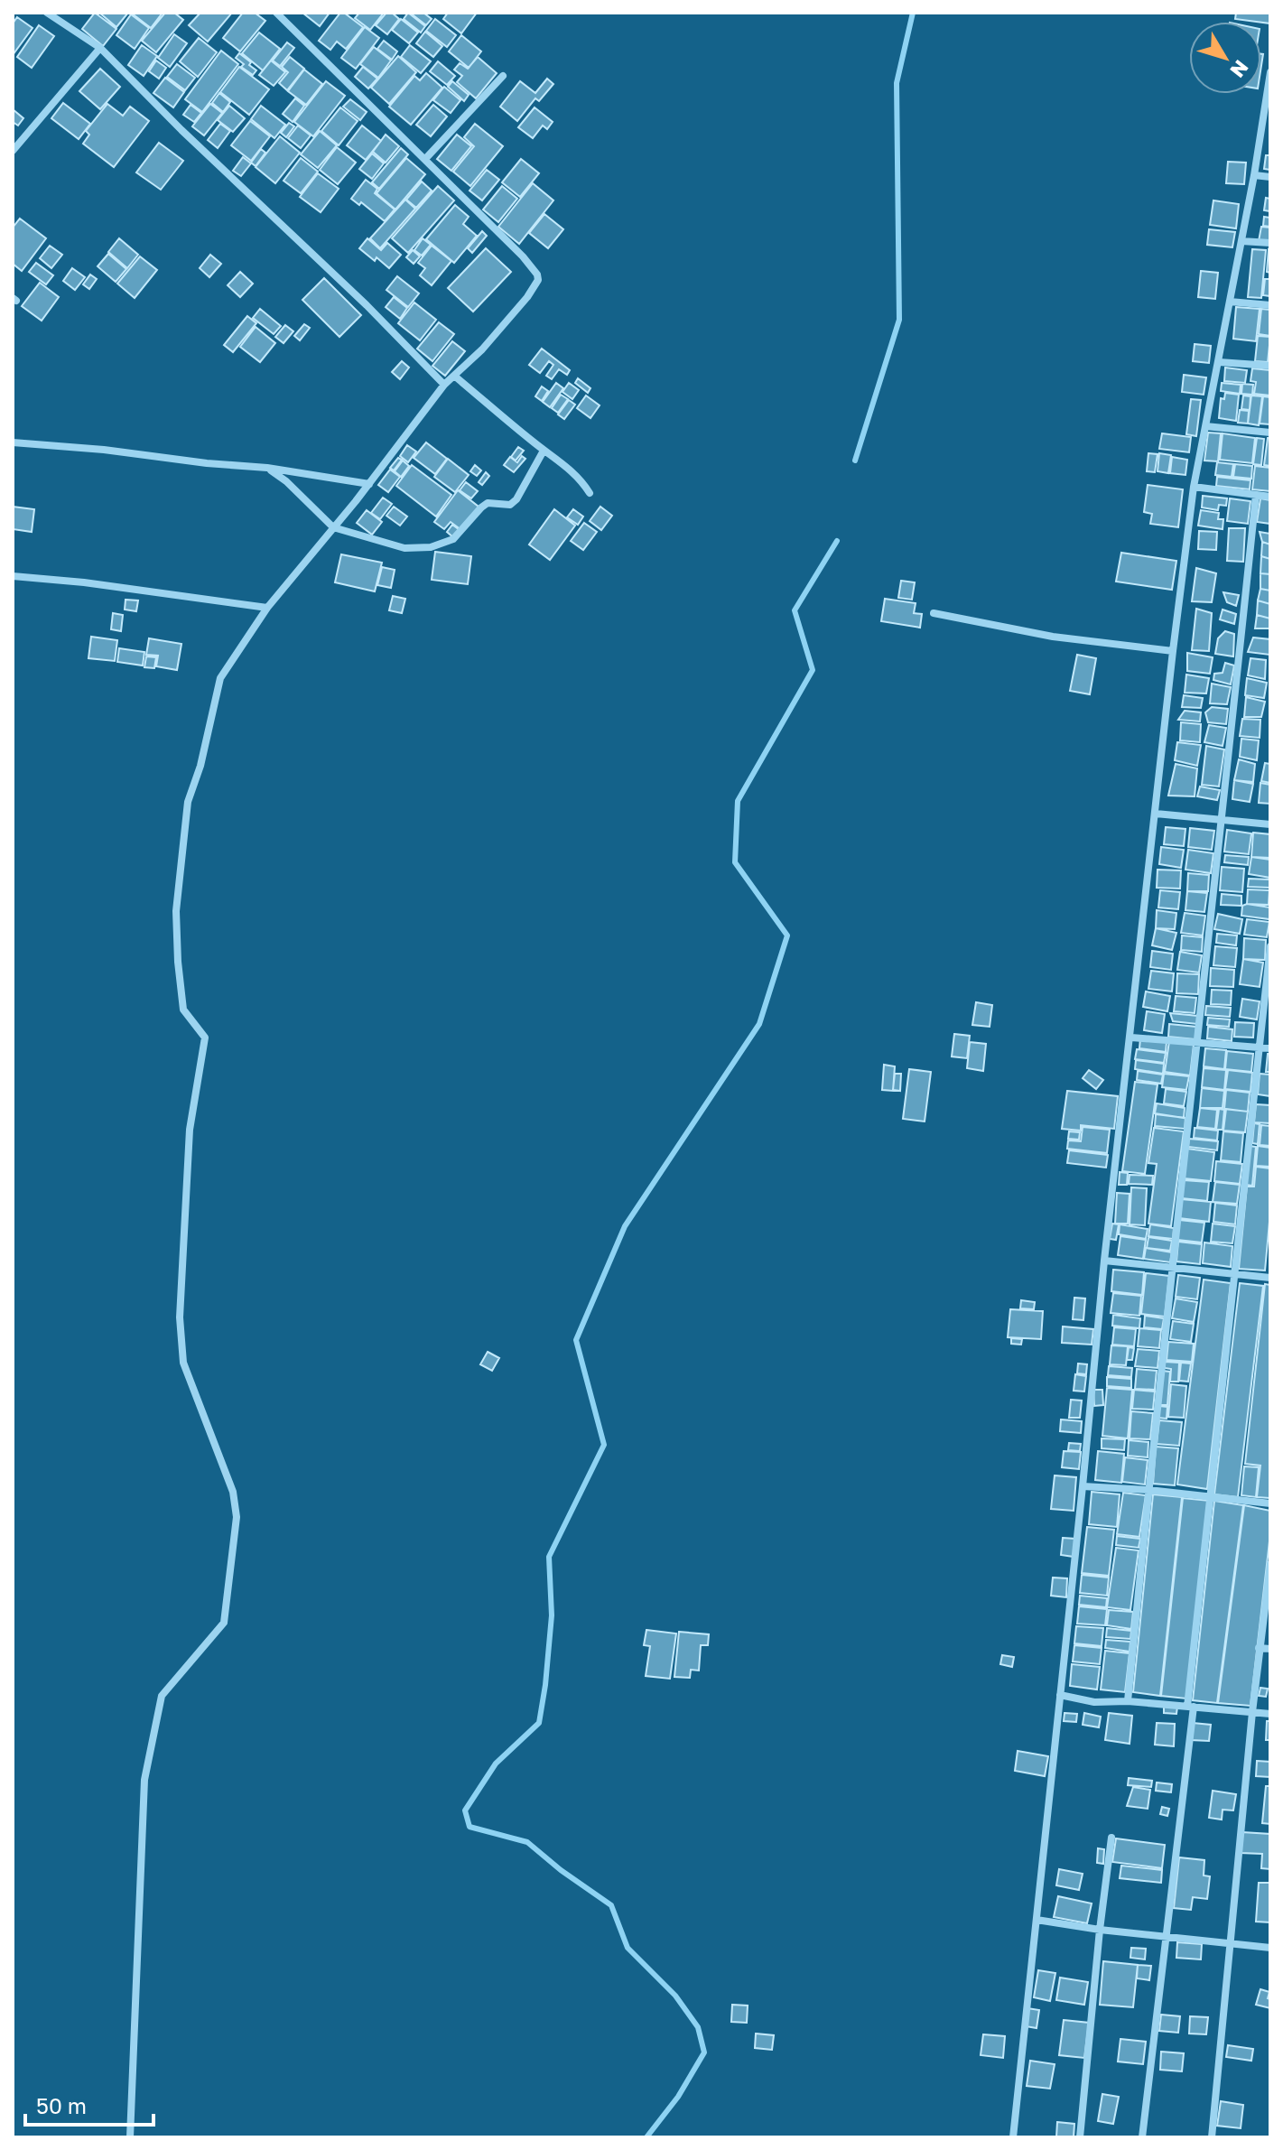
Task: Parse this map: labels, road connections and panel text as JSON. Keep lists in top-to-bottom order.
{
  "scale_bar": "50 m",
  "north": "bottom right"
}
